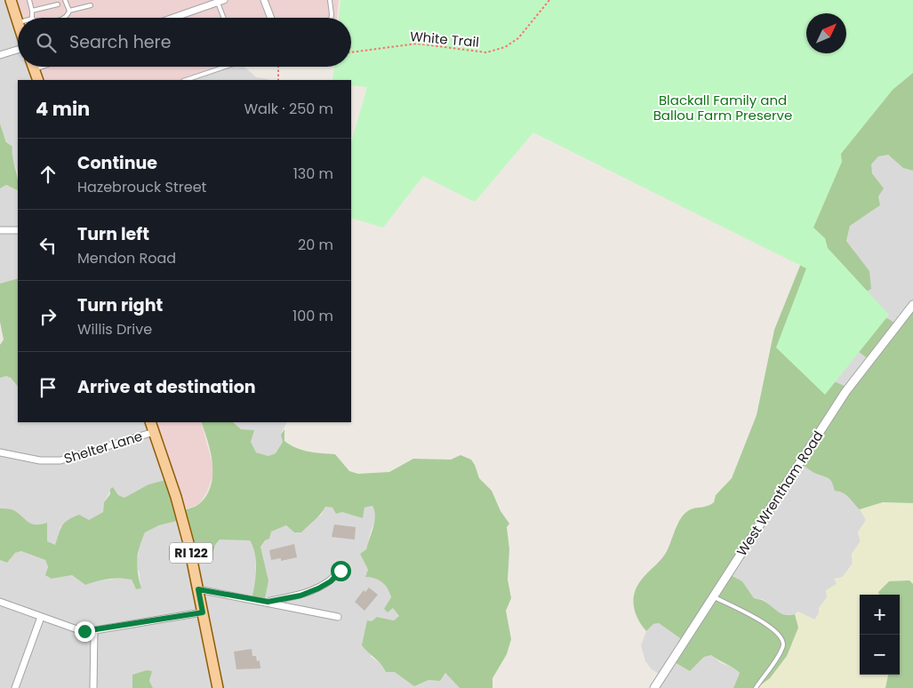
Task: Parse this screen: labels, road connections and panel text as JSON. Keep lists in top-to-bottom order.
{
  "streets": {
    "main road": ["RI 122"],
    "street": ["Shelter Lane", "West Wrentham Road"],
    "path": ["White Trail"]
  },
  "crossings": [
    ["Shelter Lane", "RI 122"]
  ],
  "parks": ["Blackall Family and Ballou Farm Preserve"],
  "north": "top right",
  "page": {
    "search": "Search here",
    "heading": ["4 min", "Walk · 250 m"],
    "list": [
      ["Continue", "Hazebrouck Street", "130 m"],
      ["Turn left", "Mendon Road", "20 m"],
      ["Turn right", "Willis Drive", "100 m"],
      "Arrive at destination"
    ],
    "map_buttons": ["+", "−"]
  }
}
